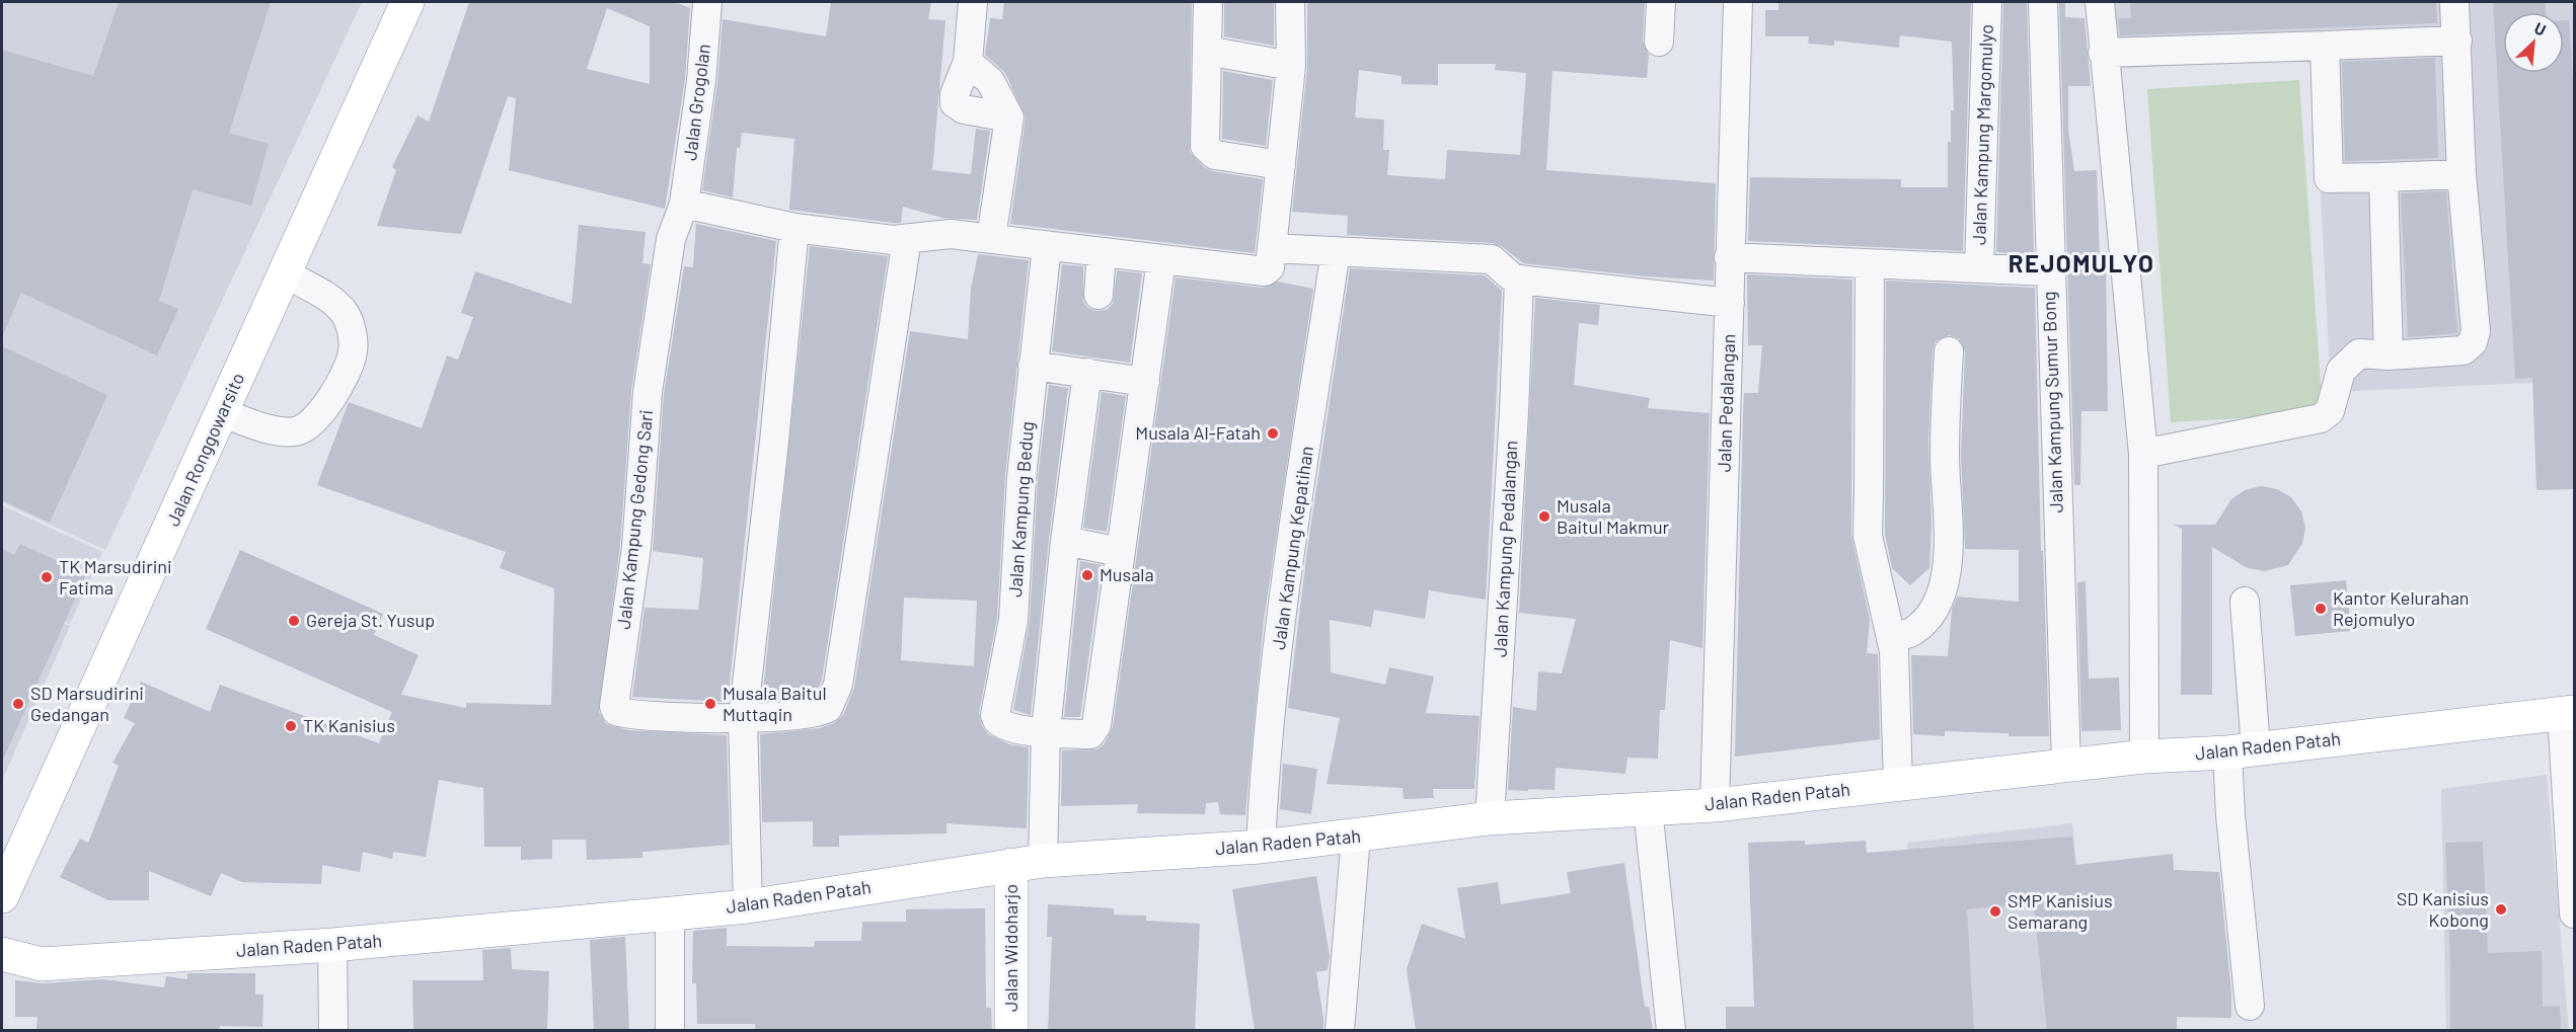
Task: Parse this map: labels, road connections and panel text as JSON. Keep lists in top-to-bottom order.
{
  "streets": {
    "highway": ["Jalan Ronggowarsito", "Jalan Raden Patah", "Jalan Widoharjo"],
    "street": [
      "Jalan Grogolan",
      "Jalan Kampung Margomulyo",
      "Jalan Kampung Sumur Bong",
      "Jalan Pedalangan",
      "Jalan Kampung Bedug",
      "Jalan Kampung Gedong Sari",
      "Jalan Kampung Kepatihan",
      "Jalan Kampung Pedalangan"
    ]
  },
  "crossings": [
    ["Jalan Grogolan", "Jalan Kampung Gedong Sari"],
    ["Jalan Kampung Sumur Bong", "Jalan Raden Patah"],
    ["Jalan Pedalangan", "Jalan Raden Patah"],
    ["Jalan Kampung Kepatihan", "Jalan Raden Patah"],
    ["Jalan Kampung Pedalangan", "Jalan Raden Patah"],
    ["Jalan Raden Patah", "Jalan Widoharjo"]
  ],
  "districts": ["REJOMULYO"],
  "places": [
    "Musala Al-Fatah",
    "Musala Baitul Makmur",
    "Musala",
    "TK Marsudirini Fatima",
    "Kantor Kelurahan Rejomulyo",
    "Gereja St. Yusup",
    "SD Marsudirini Gedangan",
    "Musala Baitul Muttaqin",
    "TK Kanisius",
    "SD Kanisius Kobong",
    "SMP Kanisius Semarang"
  ],
  "north": "top right"
}
